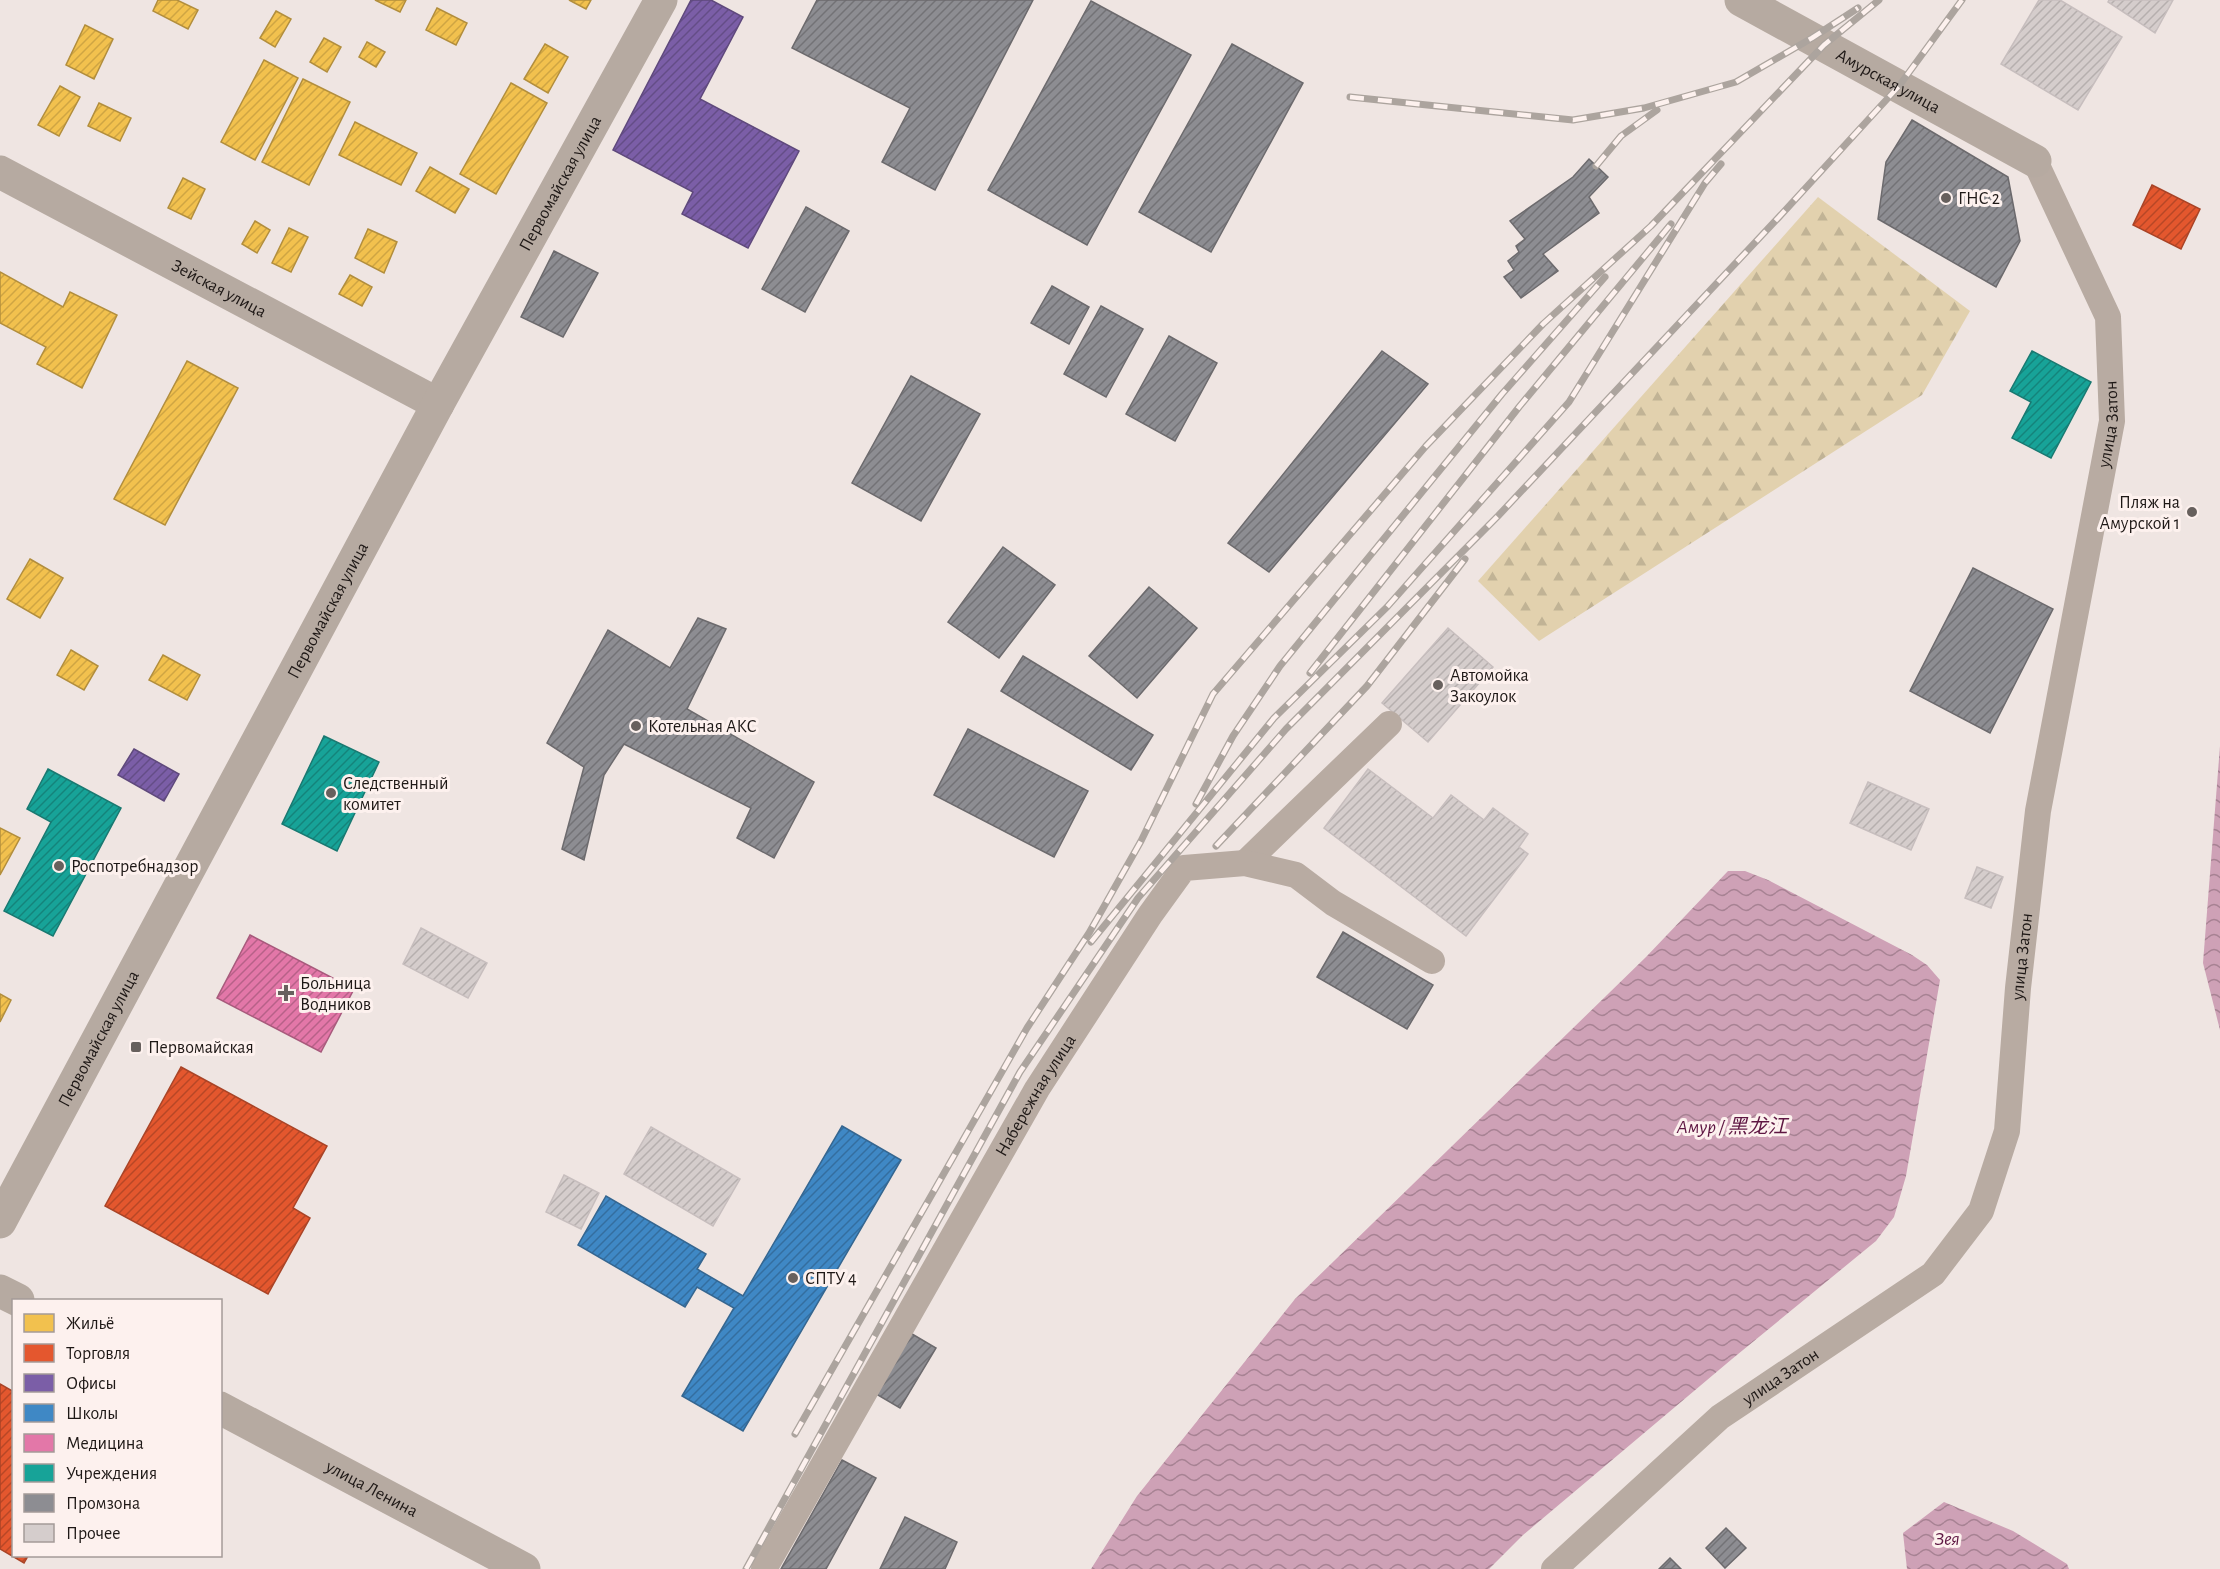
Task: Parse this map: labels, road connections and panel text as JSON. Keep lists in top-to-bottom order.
{
  "streets": {
    "street": [
      "Амурская улица",
      "Первомайская улица",
      "Зейская улица",
      "улица Затон",
      "Набережная улица",
      "улица Ленина"
    ]
  },
  "crossings": [
    ["Амурская улица", "улица Затон"],
    ["Первомайская улица", "Зейская улица"]
  ],
  "water": ["Амур / 黑龙江", "Зея"],
  "places": {
    "other": [
      "ГНС 2",
      "Пляж на Амурской 1",
      "Автомойка Закоулок",
      "Котельная АКС",
      "Следственный комитет",
      "Роспотребнадзор",
      "СПТУ 4"
    ],
    "health": ["Больница Водников"],
    "transit": ["Первомайская"]
  },
  "legend": [
    "Жильё",
    "Торговля",
    "Офисы",
    "Школы",
    "Медицина",
    "Учреждения",
    "Промзона",
    "Прочее"
  ]
}
